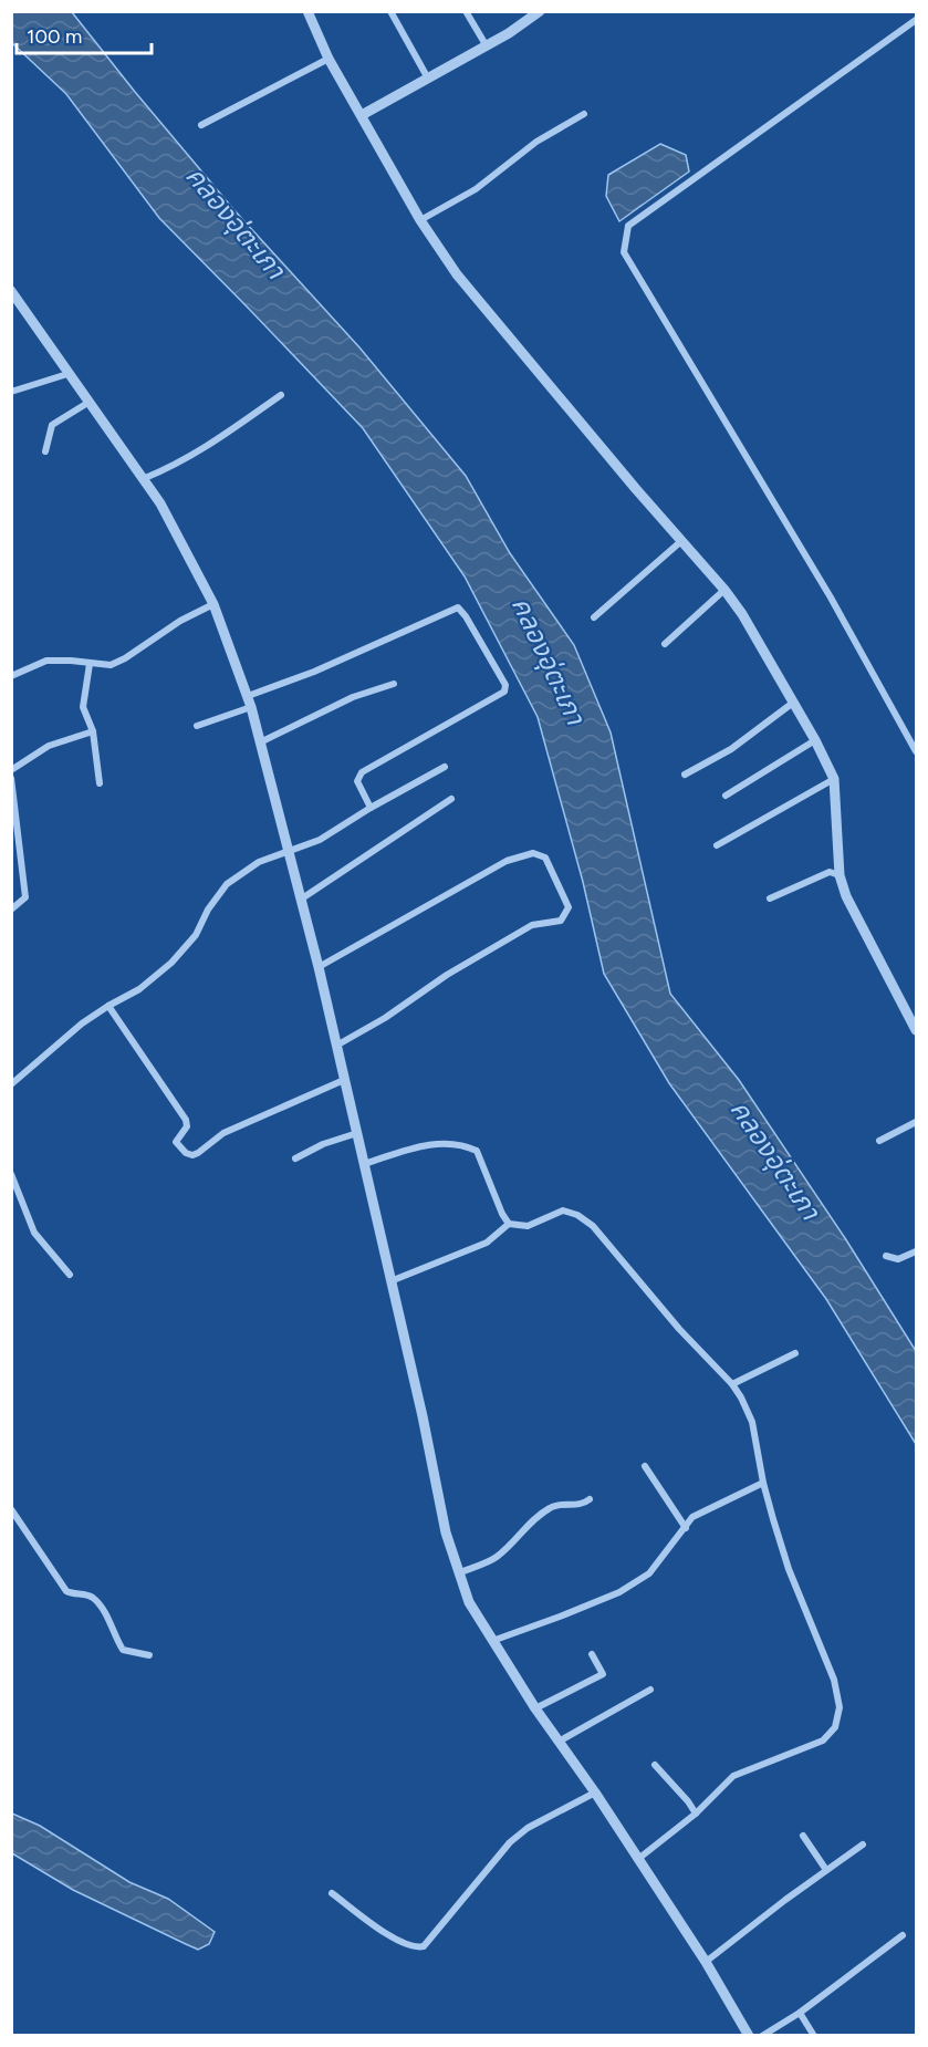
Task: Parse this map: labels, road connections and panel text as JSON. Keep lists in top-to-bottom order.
{
  "water": ["คลองอุ่ตะเภา"],
  "scale_bar": "100 m"
}
